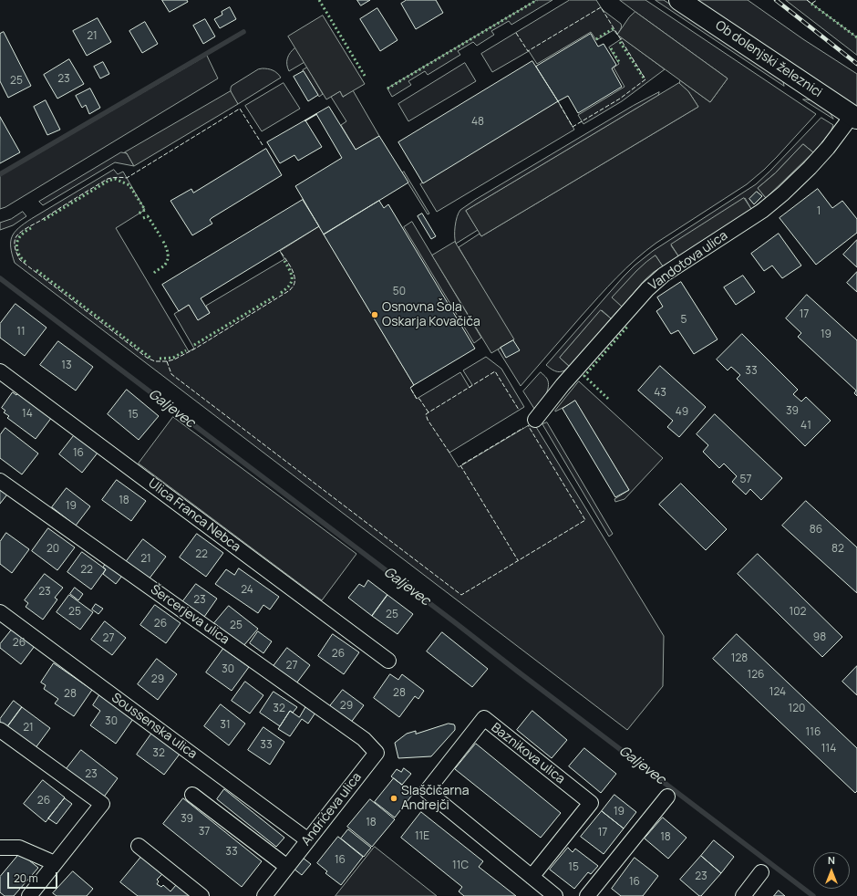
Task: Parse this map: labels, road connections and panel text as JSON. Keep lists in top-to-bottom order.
{
  "streets": {
    "street": [
      "Ob dolenjski železnici",
      "Vandotova ulica",
      "Ulica Franca Nebca",
      "Šercerjeva ulica",
      "Soussenska ulica",
      "Baznikova ulica",
      "Andrićeva ulica"
    ]
  },
  "crossings": [
    ["Ob dolenjski železnici", "Vandotova ulica"],
    ["Šercerjeva ulica", "Andrićeva ulica"],
    ["Soussenska ulica", "Andrićeva ulica"]
  ],
  "water": ["Galjevec"],
  "places": ["Osnovna Šola Oskarja Kovačiča", "Slaščičarna Andrejči"],
  "house_numbers": [
    "21",
    "23",
    "25",
    "48",
    "1",
    "50",
    "17",
    "5",
    "11",
    "19",
    "13",
    "33",
    "43",
    "39",
    "49",
    "14",
    "15",
    "41",
    "16",
    "57",
    "18",
    "19",
    "86",
    "20",
    "82",
    "22",
    "21",
    "22",
    "24",
    "23",
    "23",
    "25",
    "102",
    "25",
    "26",
    "25",
    "98",
    "27",
    "26",
    "26",
    "128",
    "27",
    "30",
    "126",
    "29",
    "124",
    "28",
    "28",
    "29",
    "32",
    "120",
    "30",
    "31",
    "21",
    "116",
    "33",
    "114",
    "32",
    "23",
    "26",
    "19",
    "39",
    "18",
    "37",
    "17",
    "11E",
    "18",
    "33",
    "16",
    "11C",
    "15",
    "23",
    "16"
  ],
  "scale_bar": "20 m",
  "north": "top"
}
